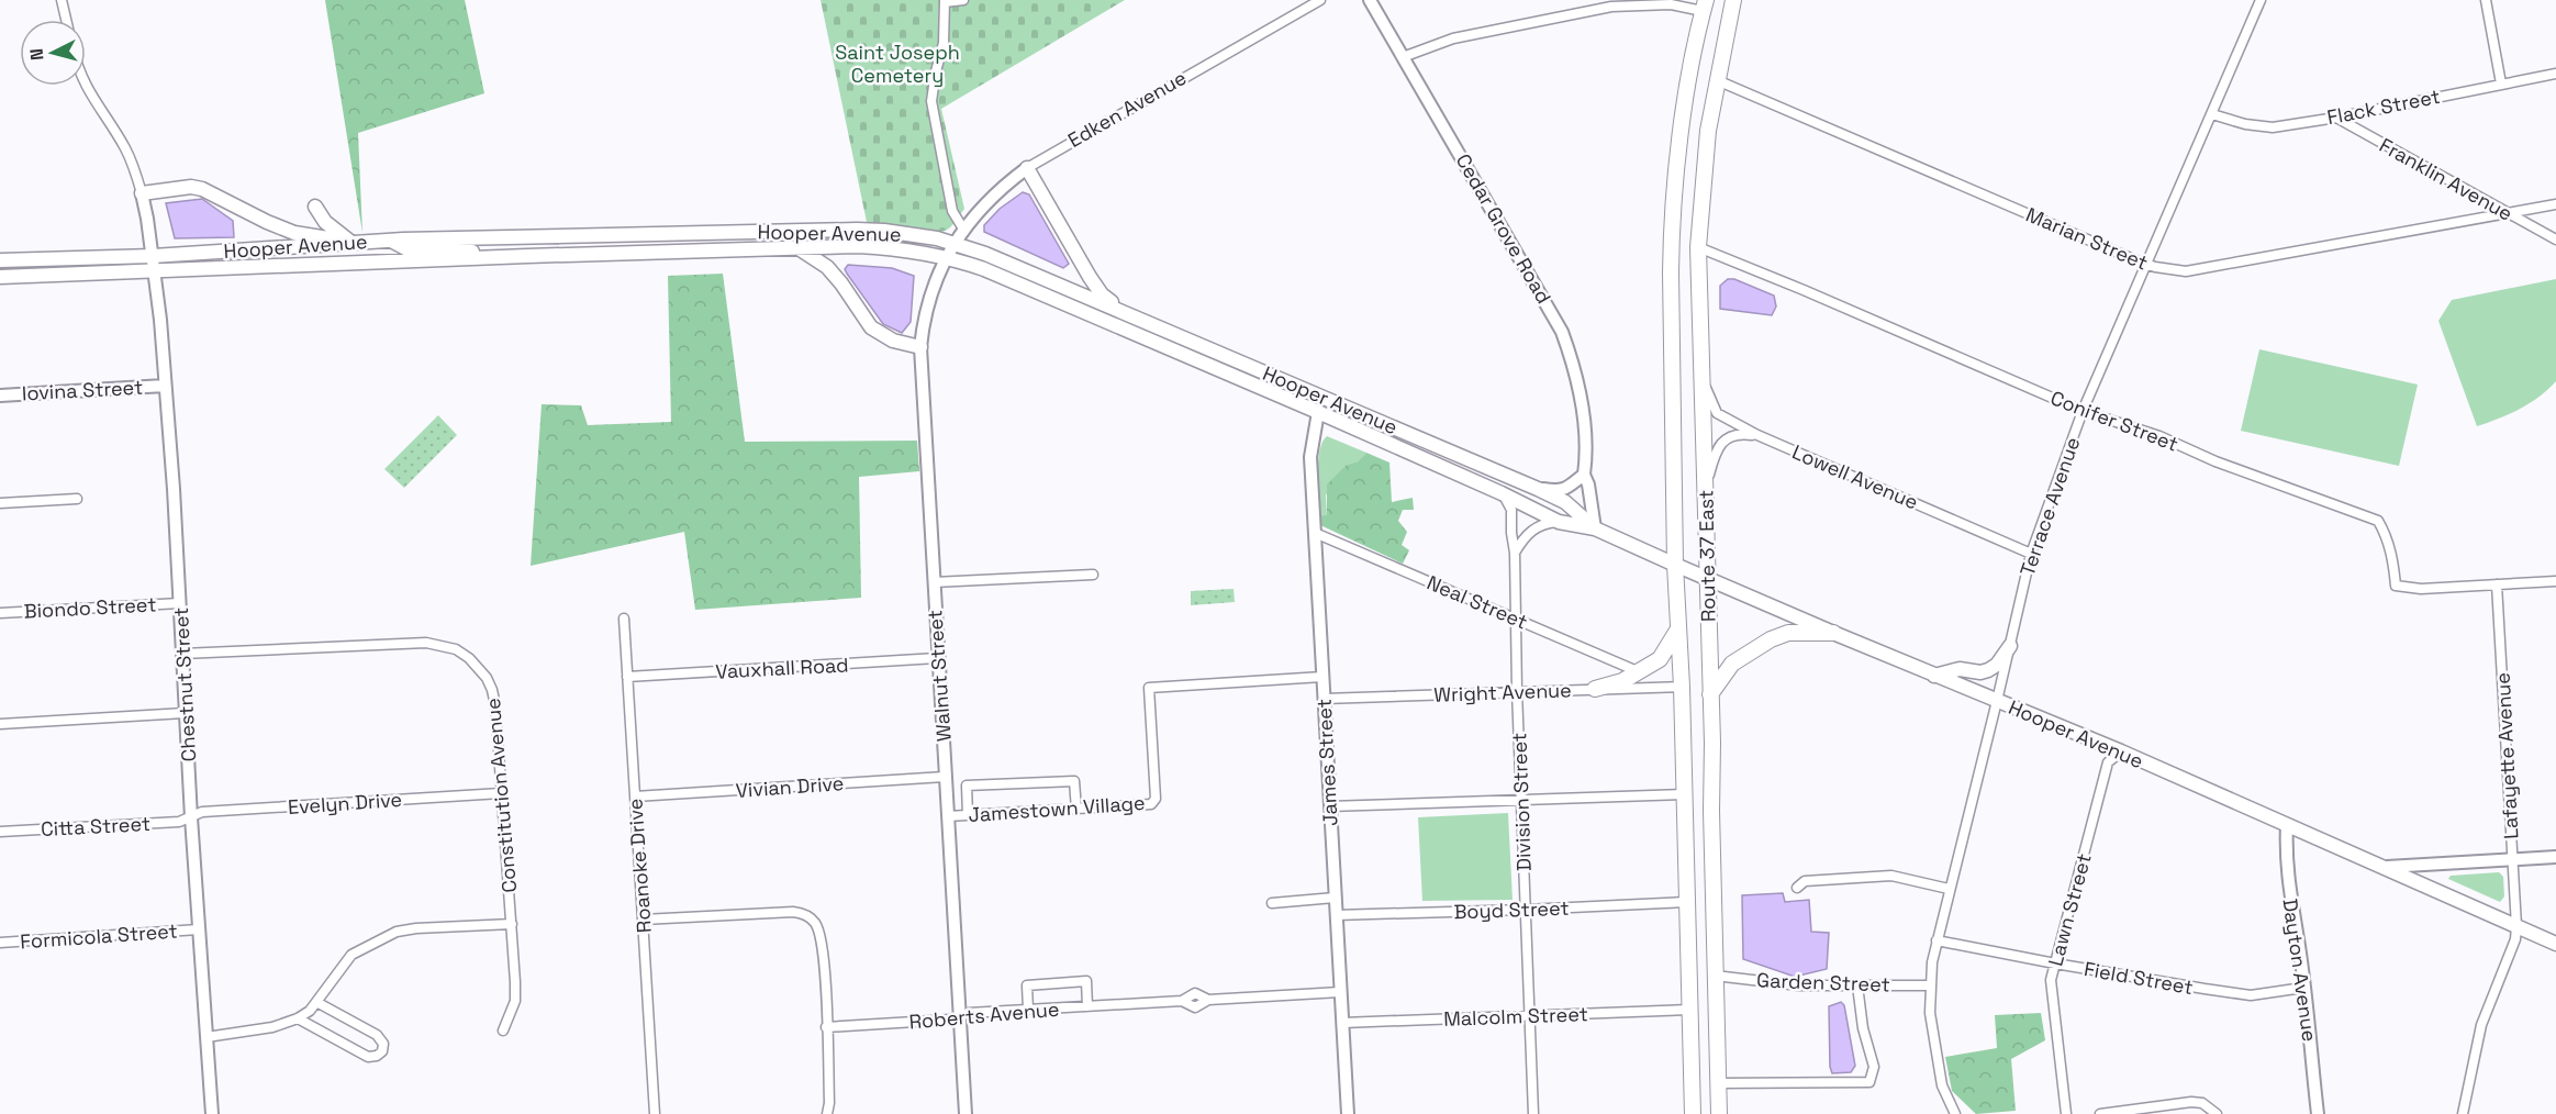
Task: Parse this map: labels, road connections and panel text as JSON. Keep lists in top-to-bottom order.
{
  "streets": {
    "highway": ["Route 37 East"],
    "main road": ["Hooper Avenue"],
    "street": [
      "Flack Street",
      "Edken Avenue",
      "Franklin Avenue",
      "Cedar Grove Road",
      "Marian Street",
      "Iovina Street",
      "Conifer Street",
      "Lowell Avenue",
      "Terrace Avenue",
      "Neal Street",
      "Biondo Street",
      "Vauxhall Road",
      "Walnut Street",
      "Chestnut Street",
      "Wright Avenue",
      "Lafayette Avenue",
      "James Street",
      "Vivian Drive",
      "Constitution Avenue",
      "Division Street",
      "Evelyn Drive",
      "Jamestown Village",
      "Citta Street",
      "Roanoke Drive",
      "Boyd Street",
      "Lawn Street",
      "Formicola Street",
      "Dayton Avenue",
      "Field Street",
      "Garden Street",
      "Roberts Avenue",
      "Malcolm Street"
    ]
  },
  "crossings": [
    ["Flack Street", "Franklin Avenue"],
    ["Flack Street", "Terrace Avenue"],
    ["Edken Avenue", "Hooper Avenue"],
    ["Edken Avenue", "Walnut Street"],
    ["Franklin Avenue", "Marian Street"],
    ["Cedar Grove Road", "Hooper Avenue"],
    ["Cedar Grove Road", "Route 37 East"],
    ["Cedar Grove Road", "Neal Street"],
    ["Cedar Grove Road", "Division Street"],
    ["Hooper Avenue", "Terrace Avenue"],
    ["Hooper Avenue", "Route 37 East"],
    ["Hooper Avenue", "Neal Street"],
    ["Hooper Avenue", "Walnut Street"],
    ["Hooper Avenue", "Chestnut Street"],
    ["Hooper Avenue", "Lafayette Avenue"],
    ["Hooper Avenue", "James Street"],
    ["Hooper Avenue", "Division Street"],
    ["Hooper Avenue", "Lawn Street"],
    ["Hooper Avenue", "Dayton Avenue"],
    ["Marian Street", "Terrace Avenue"],
    ["Marian Street", "Route 37 East"],
    ["Iovina Street", "Chestnut Street"],
    ["Conifer Street", "Terrace Avenue"],
    ["Conifer Street", "Route 37 East"],
    ["Conifer Street", "Lafayette Avenue"],
    ["Lowell Avenue", "Terrace Avenue"],
    ["Lowell Avenue", "Route 37 East"],
    ["Terrace Avenue", "Field Street"],
    ["Terrace Avenue", "Garden Street"],
    ["Route 37 East", "Neal Street"],
    ["Route 37 East", "Wright Avenue"],
    ["Route 37 East", "Division Street"],
    ["Route 37 East", "Boyd Street"],
    ["Route 37 East", "Garden Street"],
    ["Route 37 East", "Malcolm Street"],
    ["Neal Street", "James Street"],
    ["Neal Street", "Division Street"],
    ["Biondo Street", "Chestnut Street"],
    ["Vauxhall Road", "Walnut Street"],
    ["Vauxhall Road", "Roanoke Drive"],
    ["Walnut Street", "Vivian Drive"],
    ["Walnut Street", "Jamestown Village"],
    ["Walnut Street", "Roberts Avenue"],
    ["Chestnut Street", "Constitution Avenue"],
    ["Chestnut Street", "Evelyn Drive"],
    ["Chestnut Street", "Citta Street"],
    ["Chestnut Street", "Formicola Street"],
    ["Wright Avenue", "James Street"],
    ["Wright Avenue", "Division Street"],
    ["James Street", "Jamestown Village"],
    ["James Street", "Boyd Street"],
    ["James Street", "Roberts Avenue"],
    ["James Street", "Malcolm Street"],
    ["Vivian Drive", "Roanoke Drive"],
    ["Constitution Avenue", "Evelyn Drive"],
    ["Division Street", "Boyd Street"],
    ["Division Street", "Malcolm Street"],
    ["Evelyn Drive", "Citta Street"],
    ["Lawn Street", "Field Street"],
    ["Dayton Avenue", "Field Street"]
  ],
  "parks": ["Saint Joseph Cemetery"],
  "north": "left"
}
